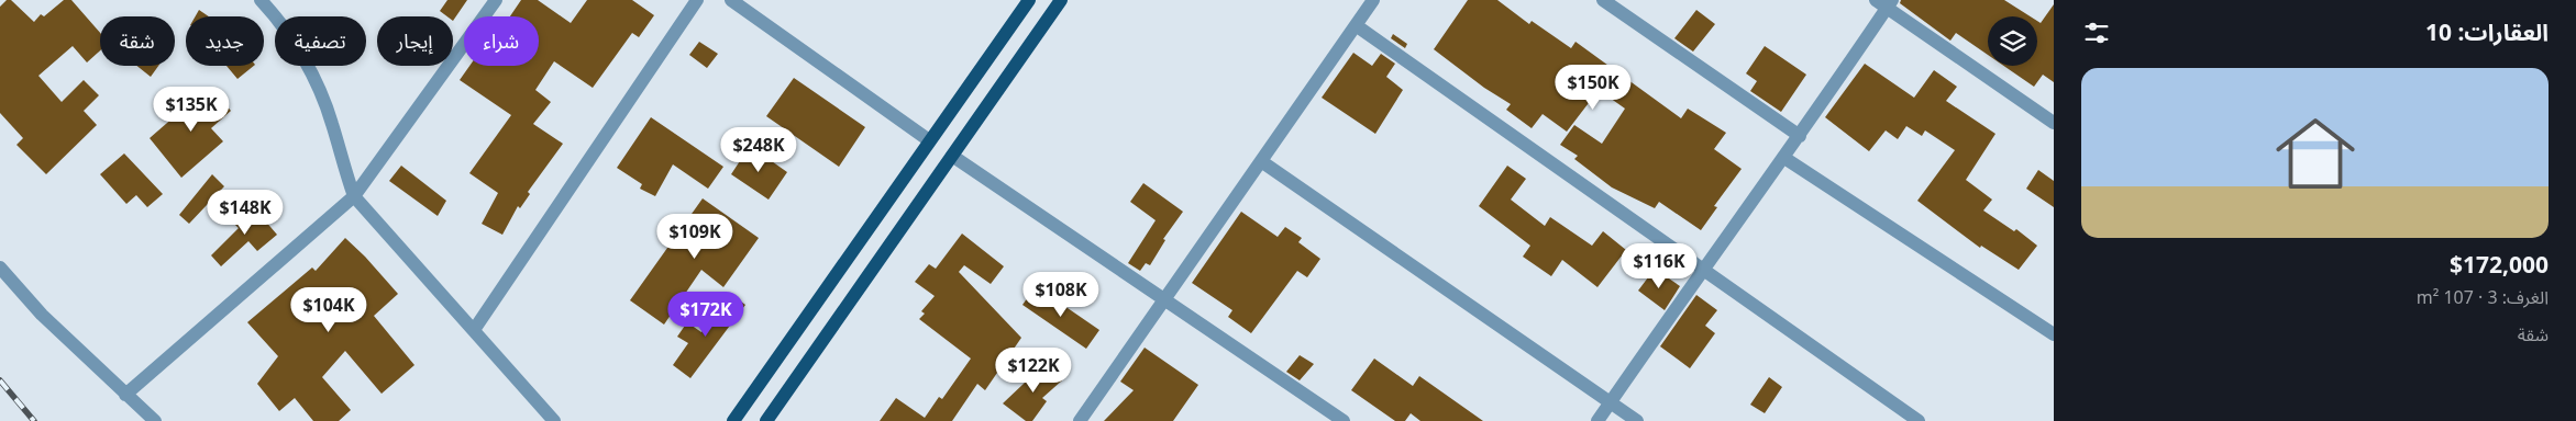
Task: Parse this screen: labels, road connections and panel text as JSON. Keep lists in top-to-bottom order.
{
  "page": {
    "heading": "العقارات: 10",
    "chip": [
      "شراء",
      "إيجار",
      "تصفية",
      "جديد",
      "شقة"
    ],
    "price": [
      "$150K",
      "$135K",
      "$248K",
      "$148K",
      "$109K",
      "$116K",
      "$108K",
      "$104K",
      "$172K",
      "$122K"
    ],
    "list": [
      {
        "name": "$172,000",
        "note": "الغرف: 3 · 107 m² · شقة"
      }
    ]
  }
}
